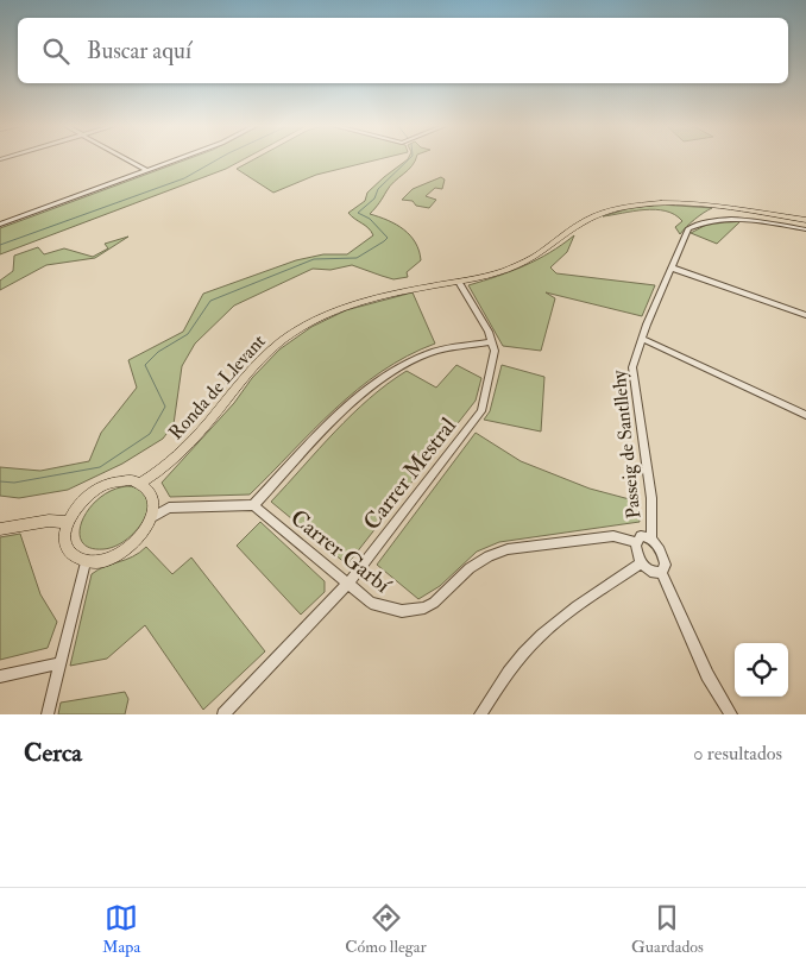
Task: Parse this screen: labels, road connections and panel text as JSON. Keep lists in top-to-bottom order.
{
  "streets": {
    "main road": ["Ronda de Llevant"],
    "street": ["Passeig de Santllehy", "Carrer Mestral", "Carrer Garbí"]
  },
  "crossings": [
    ["Carrer Mestral", "Carrer Garbí"]
  ],
  "page": {
    "search": "Buscar aquí",
    "heading": ["Cerca", "0 resultados"],
    "nav": ["Mapa", "Cómo llegar", "Guardados"]
  }
}
